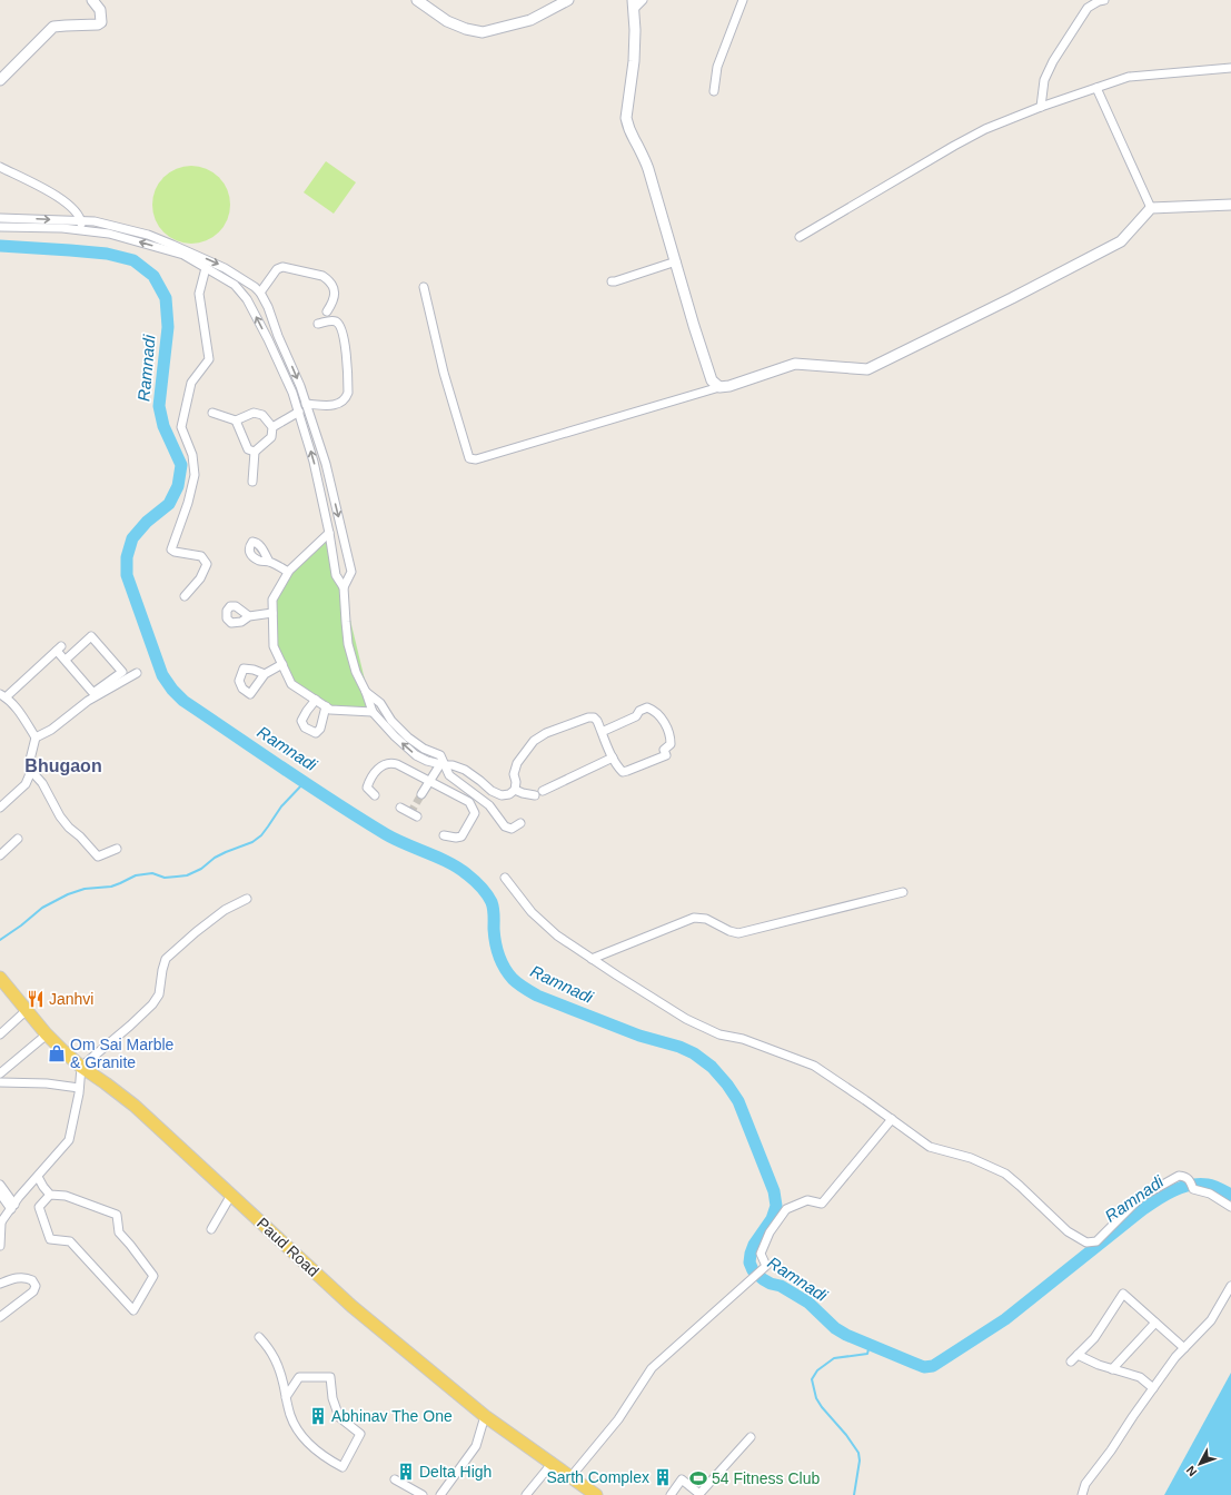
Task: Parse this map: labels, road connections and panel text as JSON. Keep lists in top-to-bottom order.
{
  "streets": {
    "main road": ["Paud Road"]
  },
  "districts": ["Bhugaon"],
  "water": ["Ramnadi"],
  "places": {
    "restaurant": ["Janhvi"],
    "shop": ["Om Sai Marble & Granite"],
    "building": ["Abhinav The One", "Delta High", "Sarth Complex"],
    "sports": ["54 Fitness Club"]
  },
  "north": "bottom left"
}
